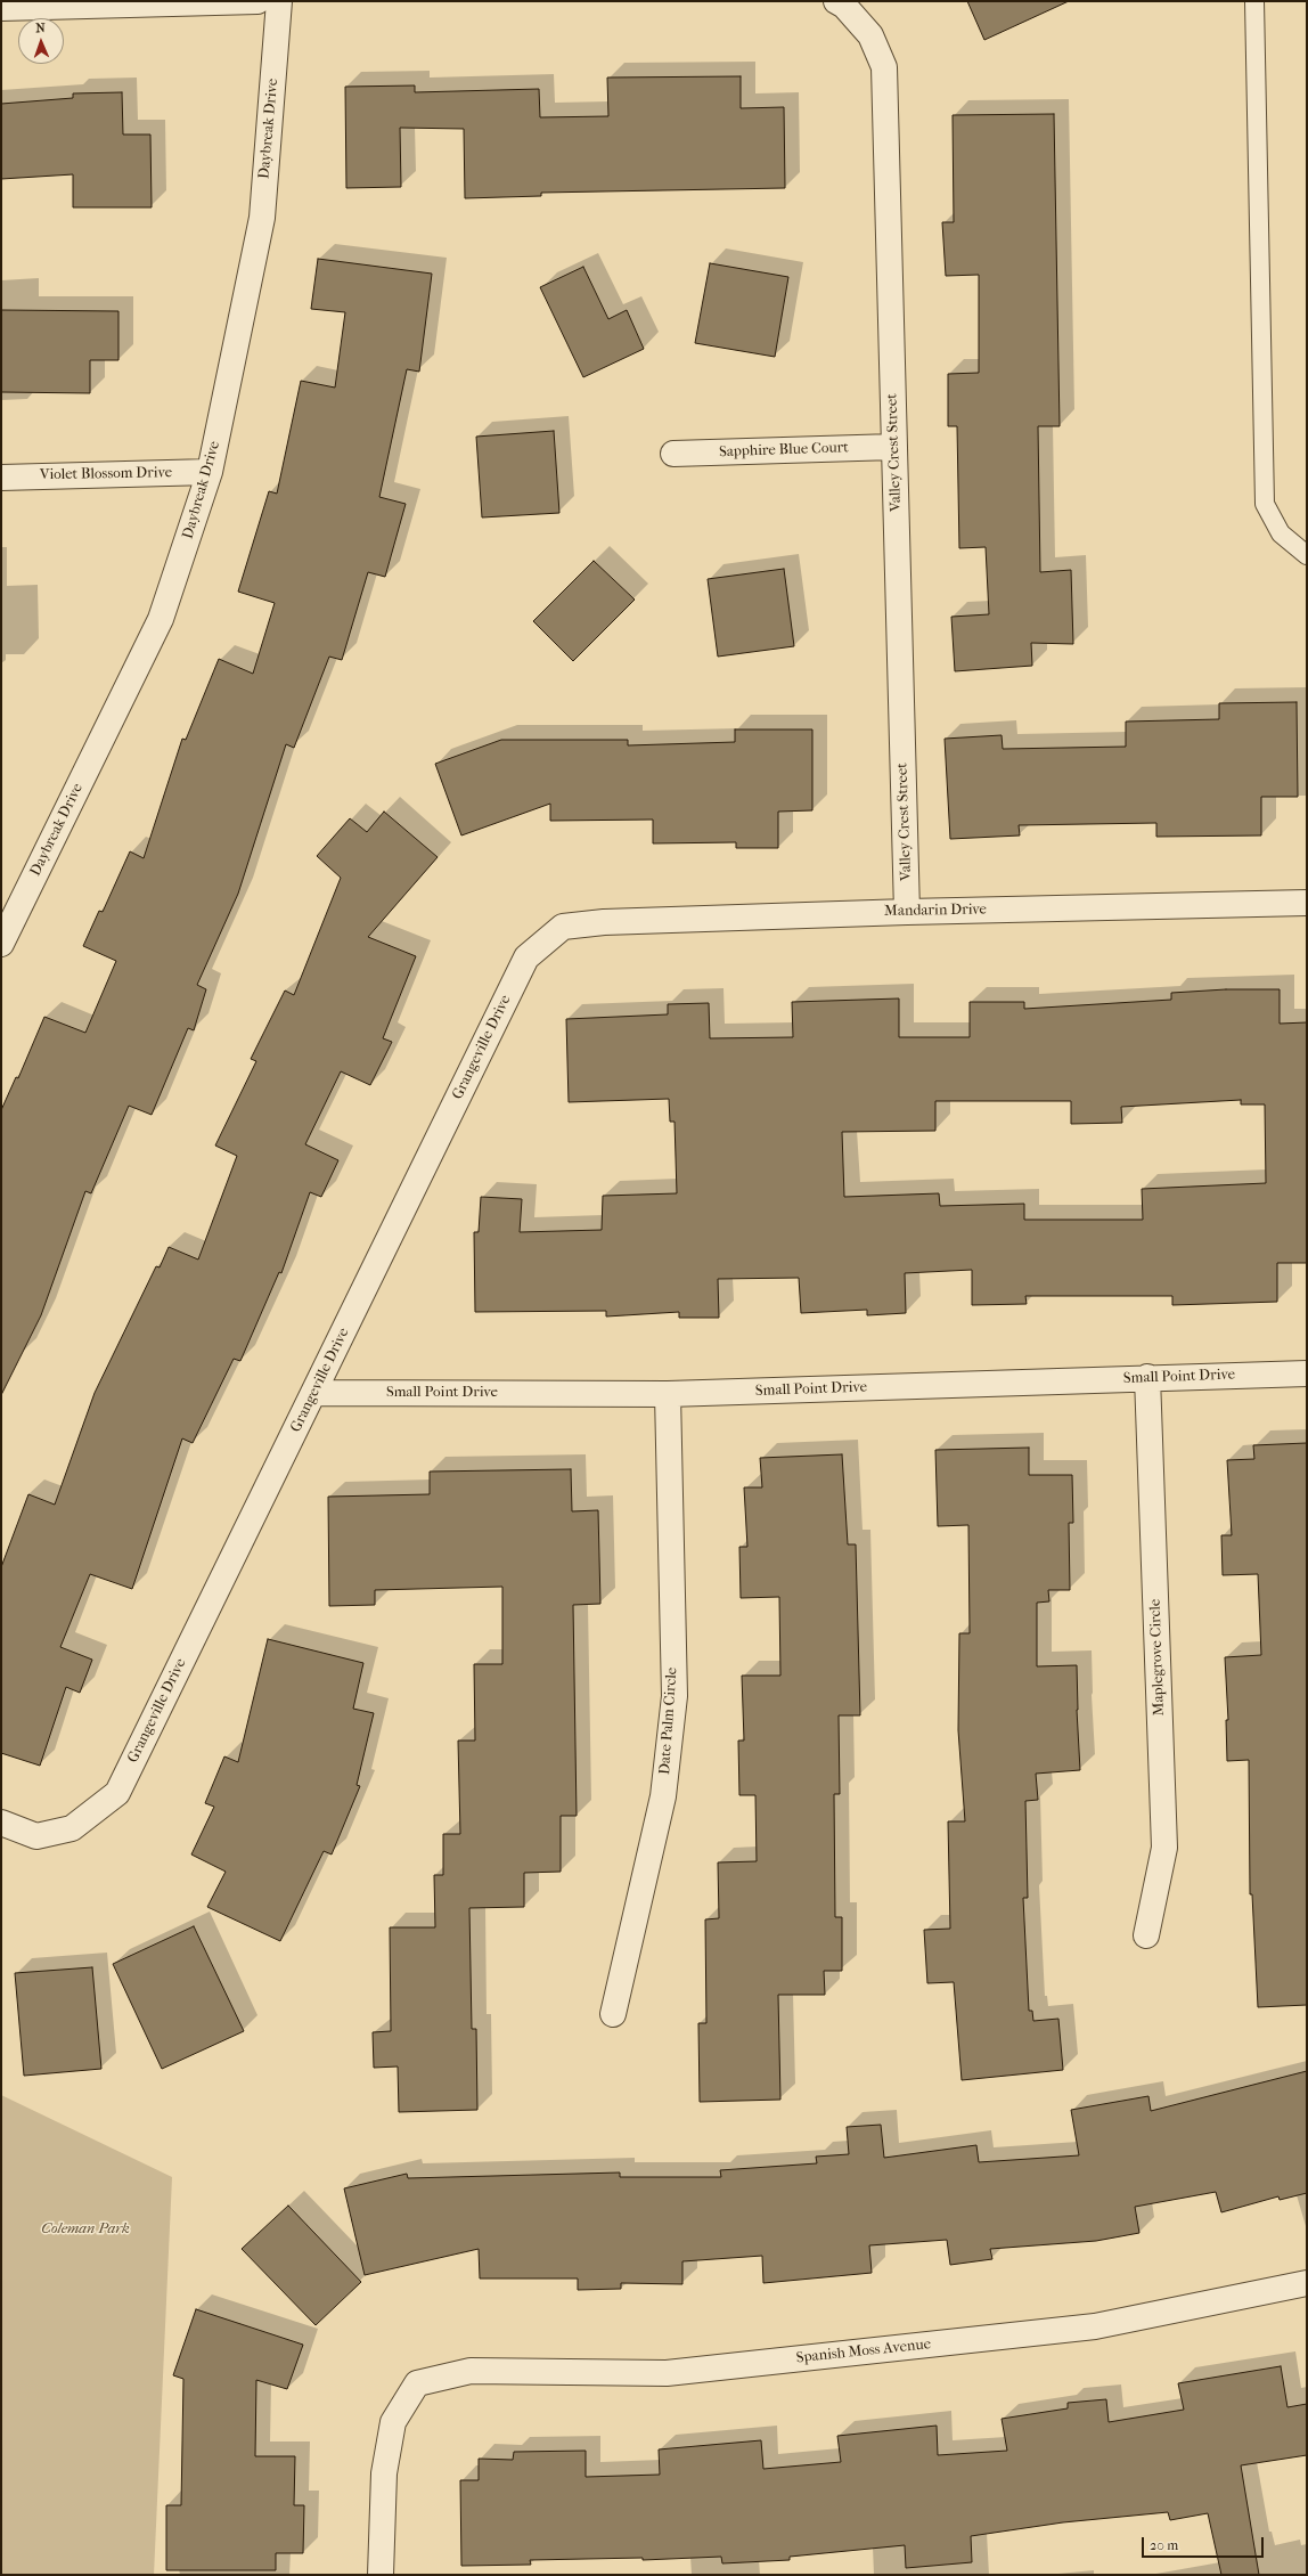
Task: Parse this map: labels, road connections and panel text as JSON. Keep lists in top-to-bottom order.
{
  "streets": {
    "street": [
      "Daybreak Drive",
      "Sapphire Blue Court",
      "Valley Crest Street",
      "Violet Blossom Drive",
      "Mandarin Drive",
      "Grangeville Drive",
      "Small Point Drive",
      "Maplegrove Circle",
      "Date Palm Circle",
      "Spanish Moss Avenue"
    ]
  },
  "crossings": [
    ["Daybreak Drive", "Violet Blossom Drive"],
    ["Sapphire Blue Court", "Valley Crest Street"],
    ["Valley Crest Street", "Mandarin Drive"],
    ["Mandarin Drive", "Grangeville Drive"],
    ["Grangeville Drive", "Small Point Drive"],
    ["Small Point Drive", "Maplegrove Circle"],
    ["Small Point Drive", "Date Palm Circle"]
  ],
  "parks": ["Coleman Park"],
  "scale_bar": "20 m",
  "north": "top"
}
